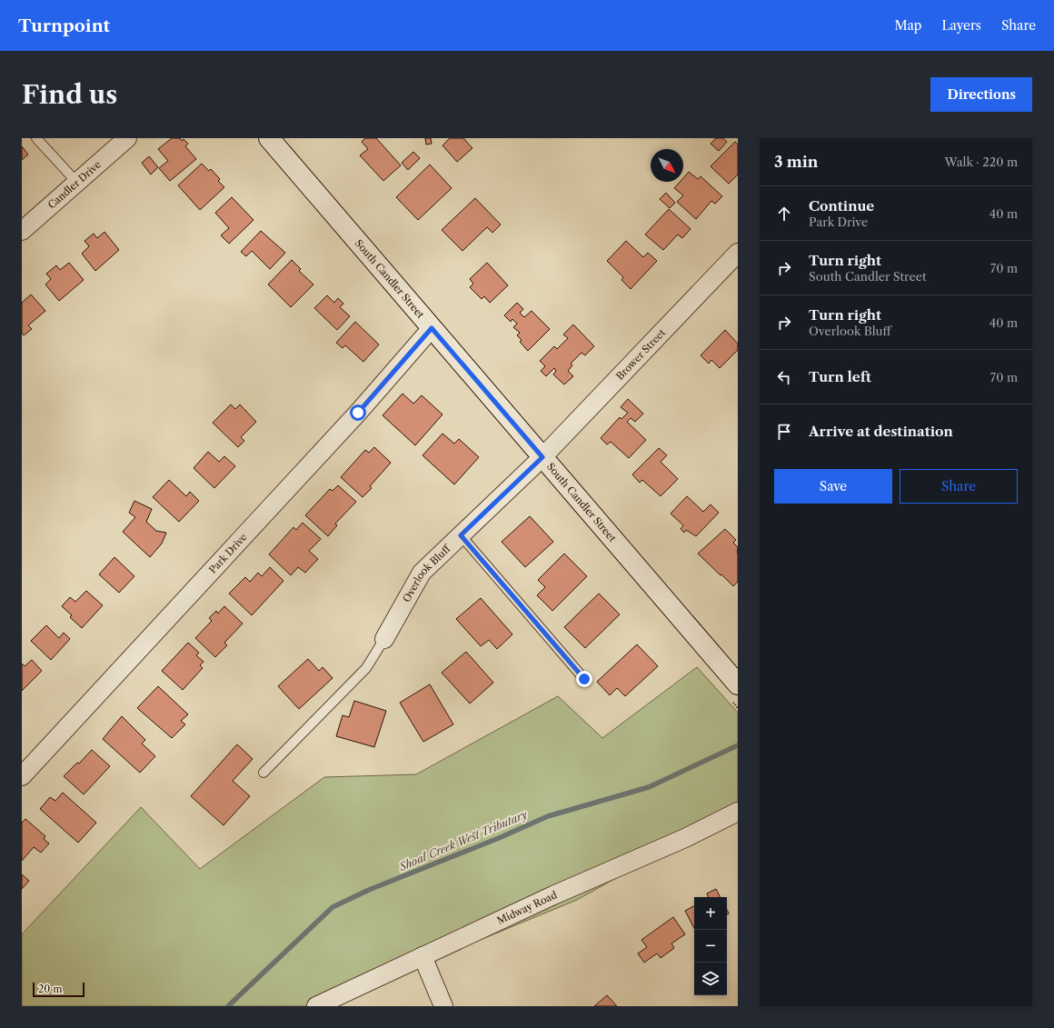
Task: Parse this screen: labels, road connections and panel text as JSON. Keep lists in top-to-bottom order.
{
  "streets": {
    "main road": ["South Candler Street"],
    "street": [
      "Candler Drive",
      "Brower Street",
      "Park Drive",
      "Overlook Bluff",
      "Midway Road"
    ]
  },
  "crossings": [
    ["South Candler Street", "Brower Street"],
    ["South Candler Street", "Park Drive"],
    ["South Candler Street", "Overlook Bluff"],
    ["Brower Street", "Overlook Bluff"]
  ],
  "water": ["Shoal Creek West Tributary"],
  "scale_bar": "20 m",
  "north": "bottom right",
  "page": {
    "header": "Turnpoint",
    "nav": ["Map", "Layers", "Share"],
    "buttons": [
      "Directions",
      ["Save", "Share"]
    ],
    "title": "Find us",
    "heading": ["3 min", "Walk · 220 m"],
    "list": [
      ["Continue", "Park Drive", "40 m"],
      ["Turn right", "South Candler Street", "70 m"],
      ["Turn right", "Overlook Bluff", "40 m"],
      ["Turn left", "70 m"],
      "Arrive at destination"
    ],
    "map_buttons": ["+", "−"],
    "scale": "20 m"
  }
}
